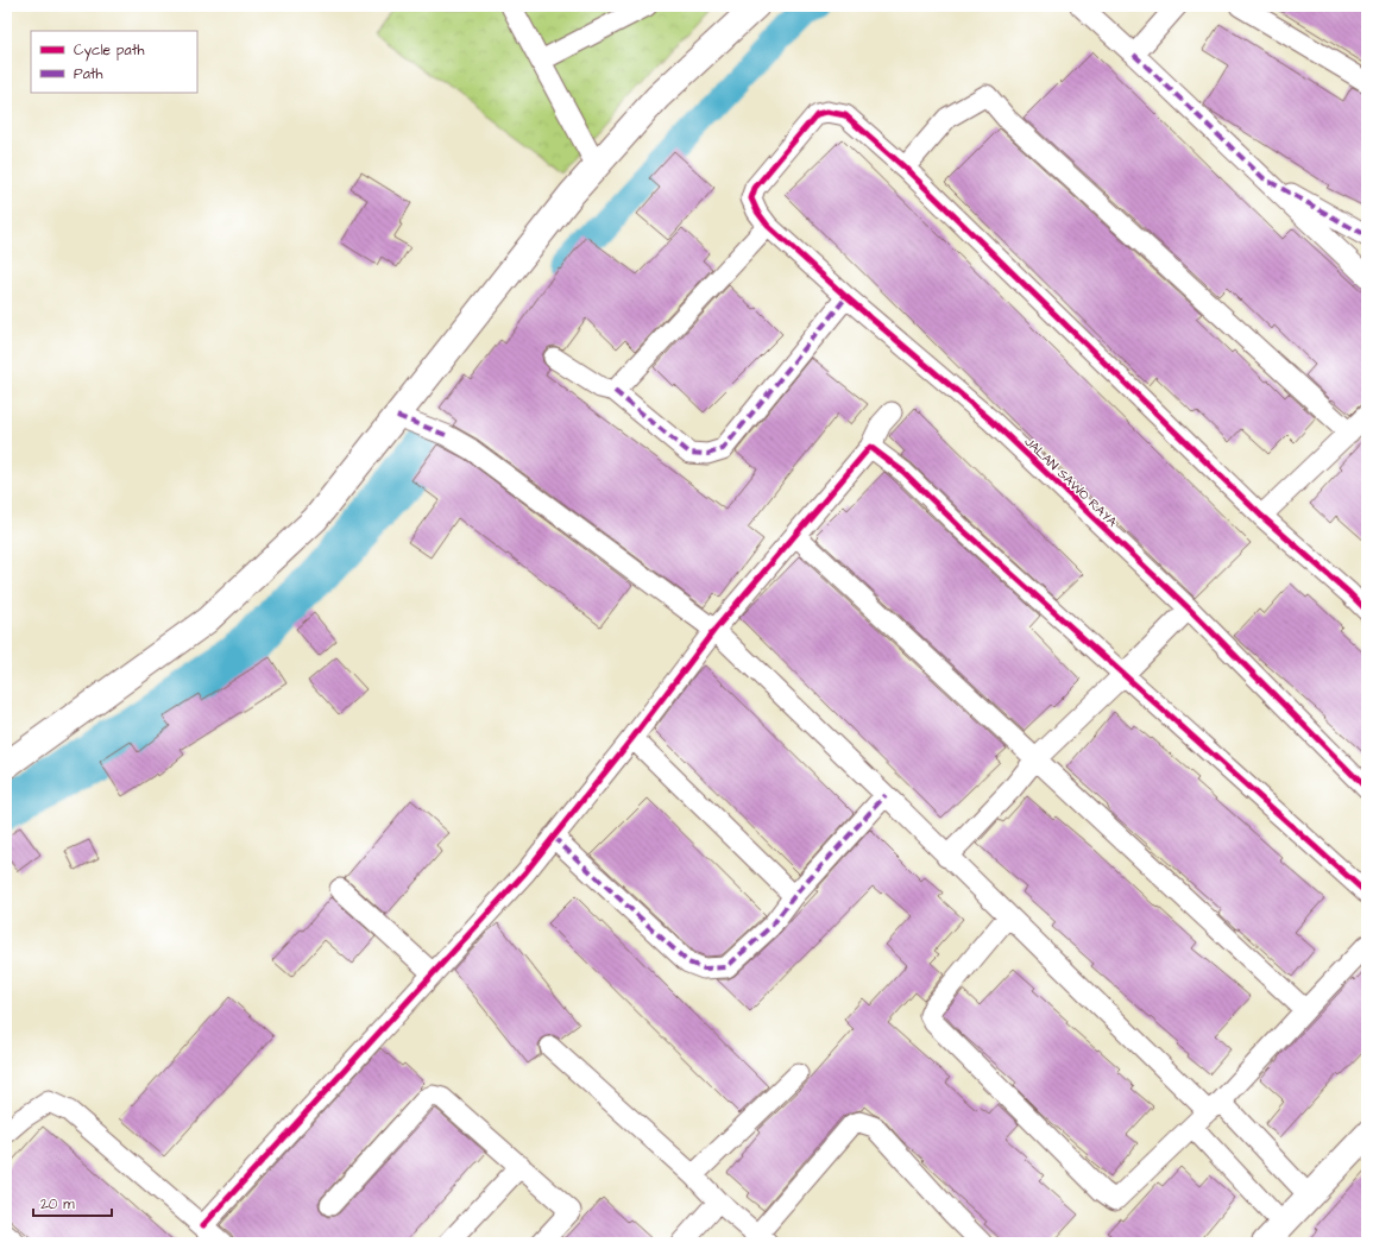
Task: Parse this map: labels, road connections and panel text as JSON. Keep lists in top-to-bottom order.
{
  "streets": {
    "street": ["JALAN SAWO RAYA"]
  },
  "legend": ["Cycle path", "Path"],
  "scale_bar": "20 m"
}
